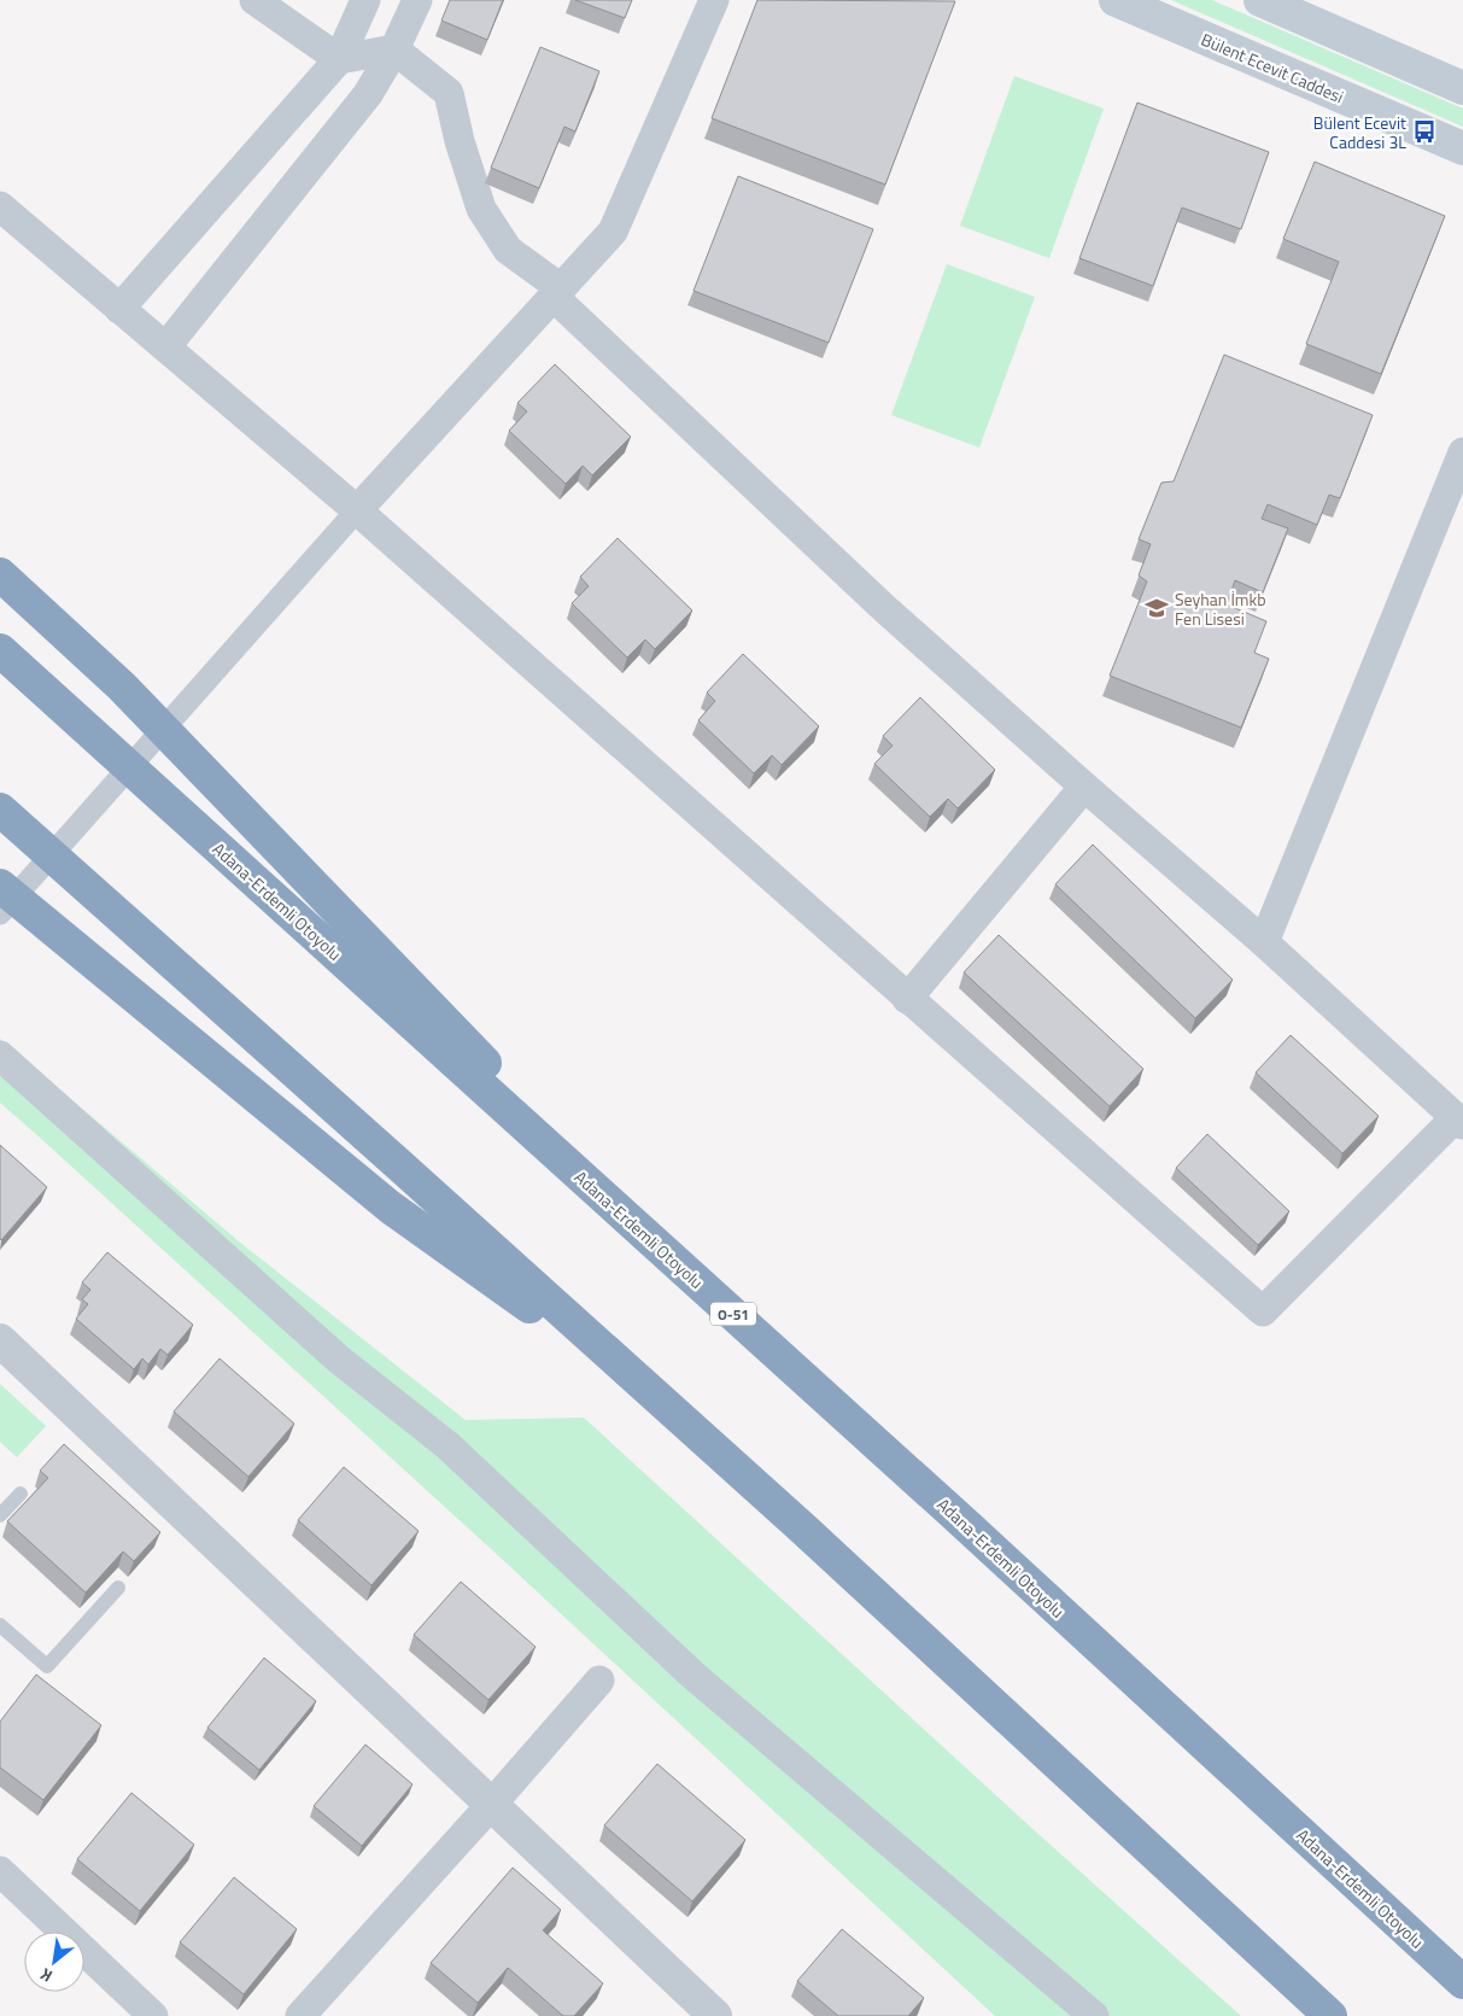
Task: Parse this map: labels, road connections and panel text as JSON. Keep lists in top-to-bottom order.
{
  "streets": {
    "highway": ["Adana-Erdemli Otoyolu", "O-51"],
    "main road": ["Bülent Ecevit Caddesi"]
  },
  "places": {
    "bus stop": ["Bülent Ecevit Caddesi 3L"],
    "school or university": ["Seyhan İmkb Fen Lisesi"]
  },
  "north": "bottom left"
}
